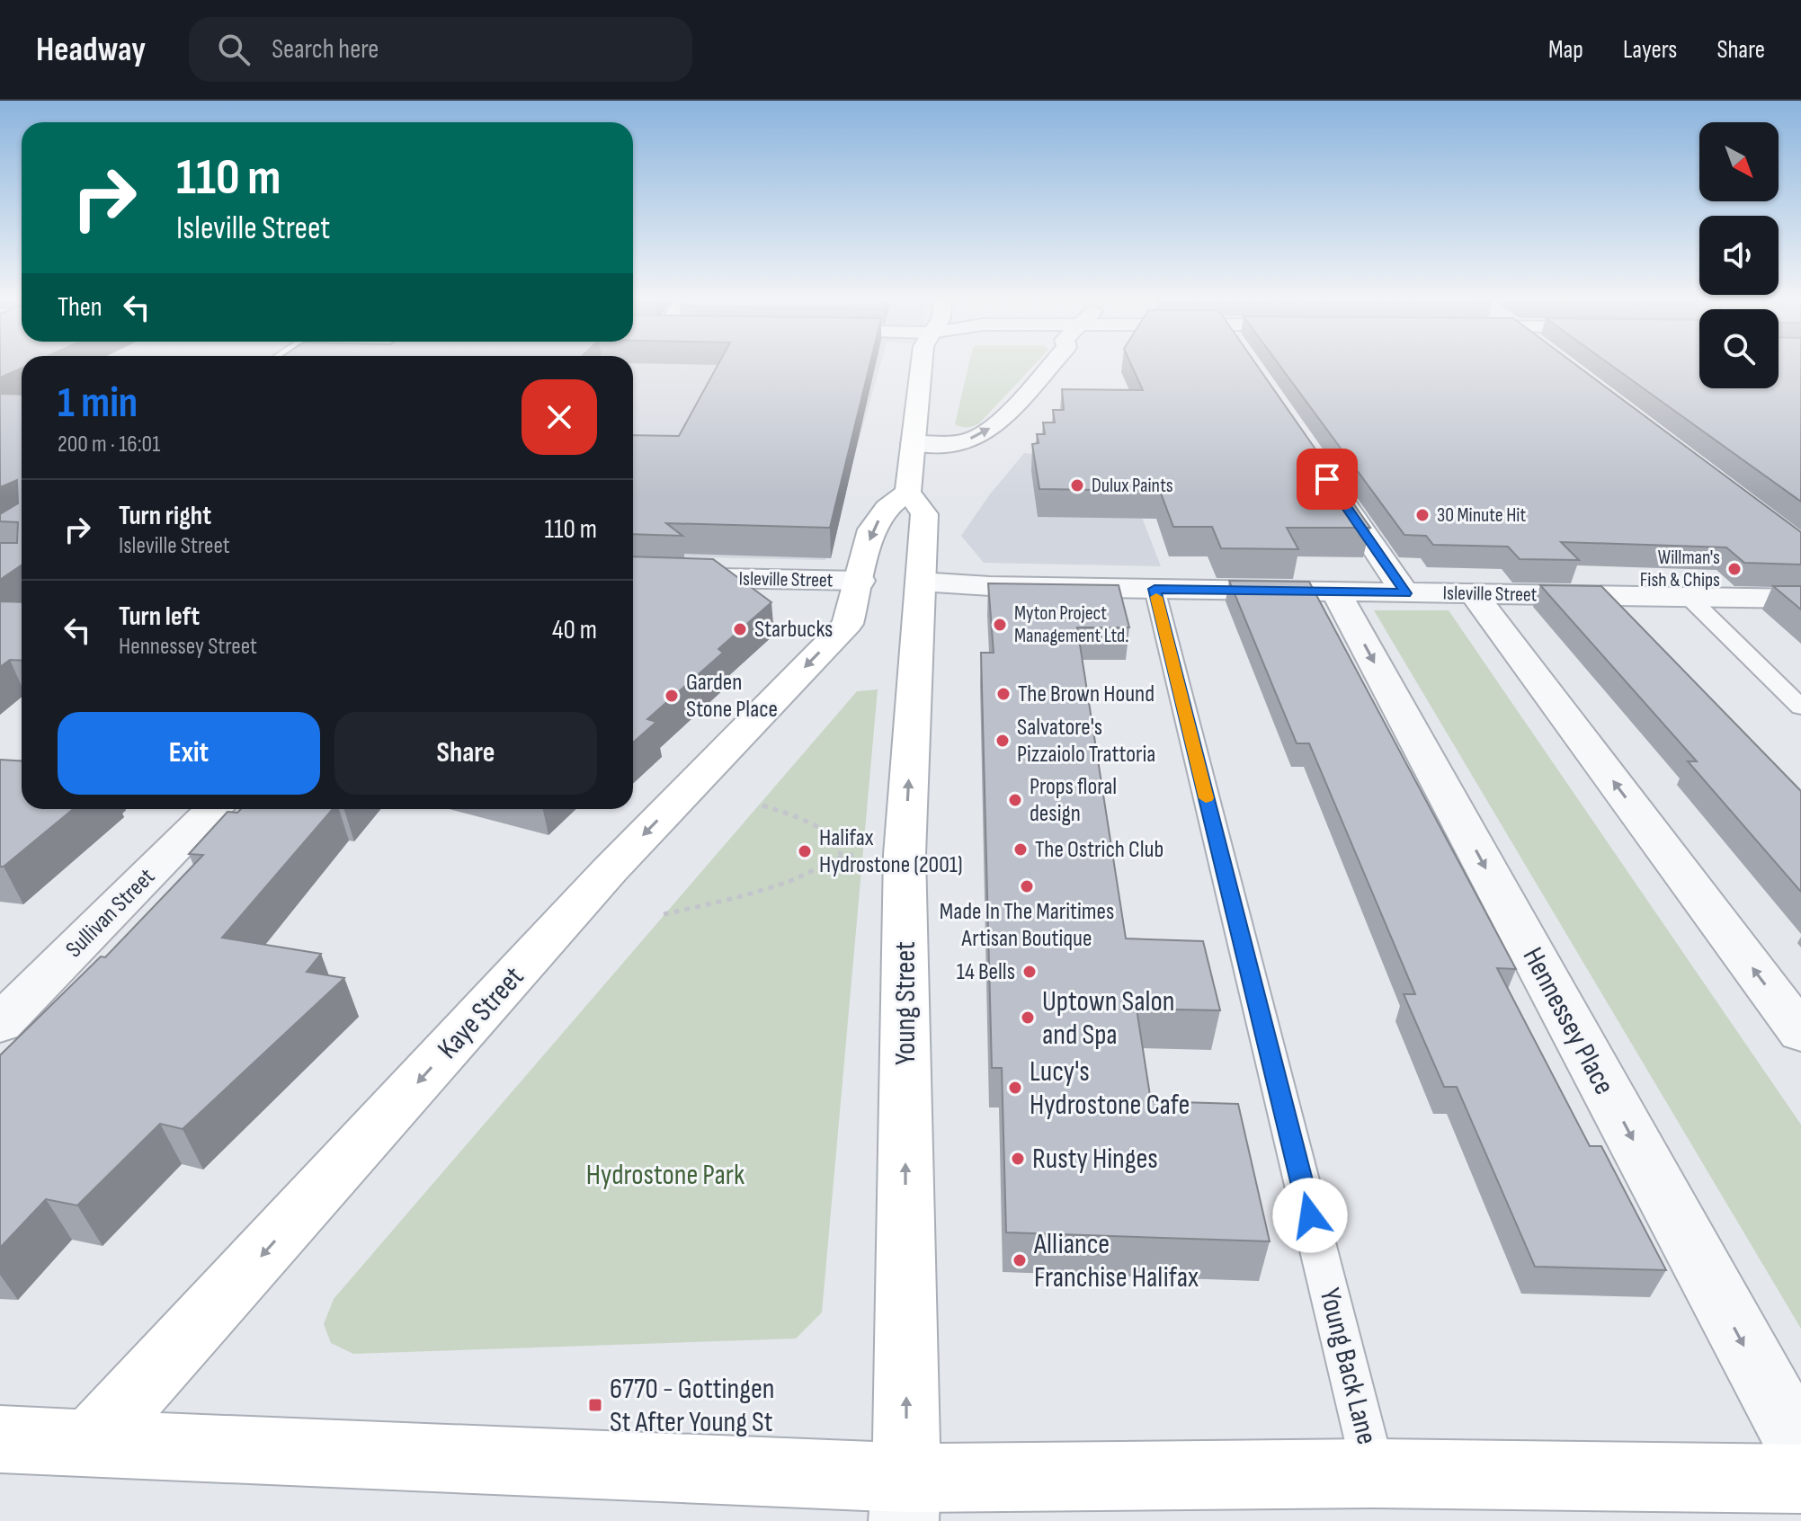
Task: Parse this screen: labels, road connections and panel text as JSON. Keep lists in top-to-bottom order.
{
  "streets": {
    "main road": ["Young Street", "Kaye Street"],
    "street": ["Isleville Street", "Sullivan Street", "Hennessey Place"],
    "lane": ["Young Back Lane"]
  },
  "crossings": [
    ["Isleville Street", "Young Street"],
    ["Isleville Street", "Kaye Street"],
    ["Isleville Street", "Hennessey Place"],
    ["Isleville Street", "Young Back Lane"]
  ],
  "one_way": ["Young Street", "Kaye Street"],
  "parks": ["Hydrostone Park"],
  "places": {
    "other": [
      "Dulux Paints",
      "30 Minute Hit",
      "Willman's Fish & Chips",
      "Myton Project Management Ltd.",
      "Starbucks",
      "The Brown Hound",
      "Garden Stone Place",
      "Salvatore's Pizzaiolo Trattoria",
      "Props floral design",
      "The Ostrich Club",
      "Halifax Hydrostone (2001)",
      "Made In The Maritimes Artisan Boutique",
      "14 Bells",
      "Uptown Salon and Spa",
      "Lucy's Hydrostone Cafe",
      "Rusty Hinges",
      "Alliance Franchise Halifax"
    ],
    "transit": ["6770 - Gottingen St After Young St"]
  },
  "north": "bottom right",
  "page": {
    "header": "Headway",
    "search": "Search here",
    "nav": ["Map", "Layers", "Share"],
    "turn": ["110 m", "Isleville Street"],
    "then": "Then",
    "heading": ["1 min", "200 m · 16:01"],
    "list": [
      {
        "name": "Turn right",
        "note": "Isleville Street",
        "value": "110 m"
      },
      {
        "name": "Turn left",
        "note": "Hennessey Street",
        "value": "40 m"
      }
    ],
    "buttons": ["Exit", "Share"]
  }
}
